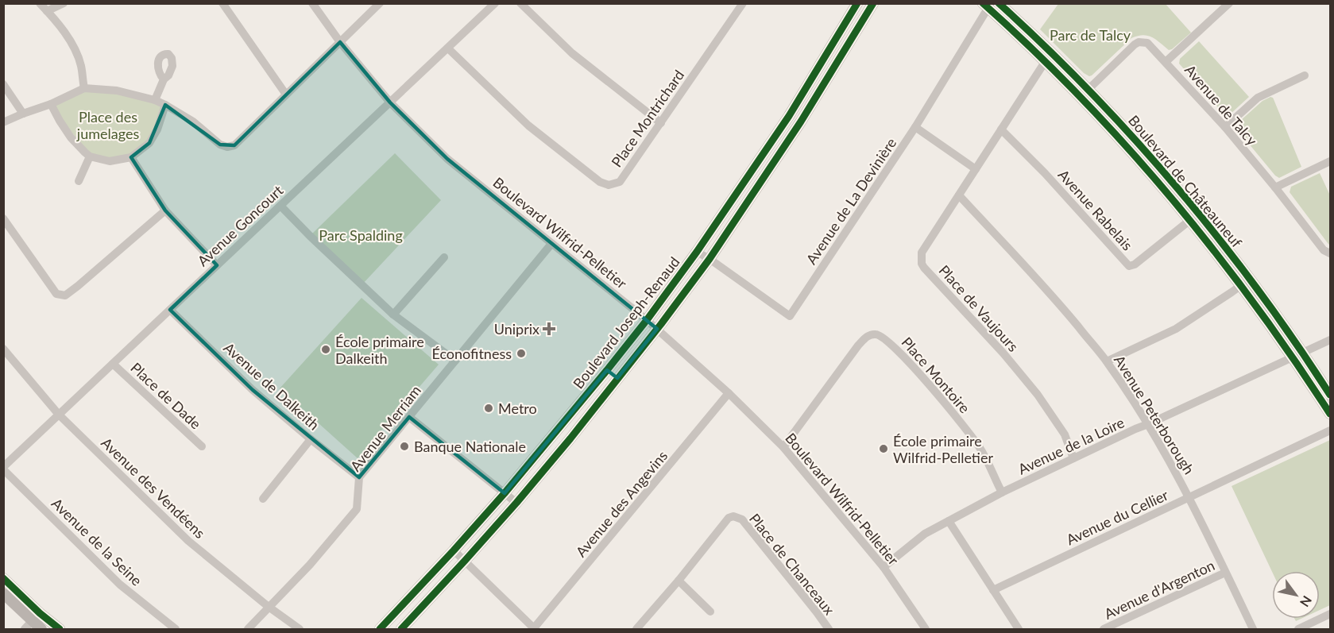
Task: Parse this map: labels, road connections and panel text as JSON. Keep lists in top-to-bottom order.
{
  "streets": {
    "street": [
      "Avenue de Talcy",
      "Place Montrichard",
      "Boulevard de Châteauneuf",
      "Avenue de La Devinière",
      "Avenue Rabelais",
      "Avenue Goncourt",
      "Boulevard Wilfrid-Pelletier",
      "Place de Vaujours",
      "Boulevard Joseph-Renaud",
      "Place Montoire",
      "Avenue de Dalkeith",
      "Place de Dade",
      "Avenue Peterborough",
      "Avenue Merriam",
      "Avenue de la Loire",
      "Avenue des Vendéens",
      "Avenue des Angevins",
      "Avenue du Cellier",
      "Avenue de la Seine",
      "Place de Chanceaux",
      "Avenue d'Argenton"
    ]
  },
  "crossings": [
    ["Avenue de Talcy", "Boulevard de Châteauneuf"],
    ["Place Montrichard", "Avenue Goncourt"],
    ["Boulevard de Châteauneuf", "Avenue de La Devinière"],
    ["Boulevard de Châteauneuf", "Avenue Rabelais"],
    ["Boulevard de Châteauneuf", "Place de Vaujours"],
    ["Boulevard de Châteauneuf", "Avenue de la Loire"],
    ["Avenue de La Devinière", "Boulevard Joseph-Renaud"],
    ["Avenue Rabelais", "Place de Vaujours"],
    ["Avenue Goncourt", "Boulevard Wilfrid-Pelletier"],
    ["Avenue Goncourt", "Avenue de Dalkeith"],
    ["Avenue Goncourt", "Place de Dade"],
    ["Avenue Goncourt", "Avenue des Vendéens"],
    ["Avenue Goncourt", "Avenue de la Seine"],
    ["Boulevard Wilfrid-Pelletier", "Boulevard Joseph-Renaud"],
    ["Boulevard Wilfrid-Pelletier", "Place Montoire"],
    ["Boulevard Wilfrid-Pelletier", "Avenue Merriam"],
    ["Boulevard Wilfrid-Pelletier", "Avenue de la Loire"],
    ["Boulevard Wilfrid-Pelletier", "Avenue des Angevins"],
    ["Place de Vaujours", "Avenue Peterborough"],
    ["Place de Vaujours", "Avenue de la Loire"],
    ["Place Montoire", "Avenue de la Loire"],
    ["Avenue de Dalkeith", "Avenue Merriam"],
    ["Avenue Peterborough", "Avenue de la Loire"],
    ["Avenue Peterborough", "Avenue du Cellier"],
    ["Avenue Peterborough", "Avenue d'Argenton"],
    ["Avenue Merriam", "Avenue des Vendéens"]
  ],
  "parks": ["Parc de Talcy", "Place des jumelages", "Parc Spalding"],
  "places": {
    "health": ["Uniprix"],
    "other": [
      "École primaire Dalkeith",
      "Éconofitness",
      "Metro",
      "Banque Nationale",
      "École primaire Wilfrid-Pelletier"
    ]
  },
  "north": "bottom right"
}
